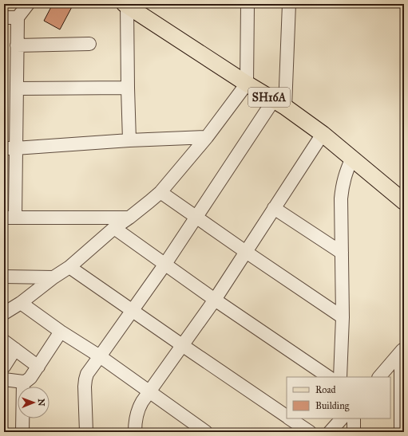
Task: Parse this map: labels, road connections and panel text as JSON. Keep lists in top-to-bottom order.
{
  "streets": {
    "main road": ["SH16A"]
  },
  "legend": ["Road", "Building"],
  "north": "right"
}
